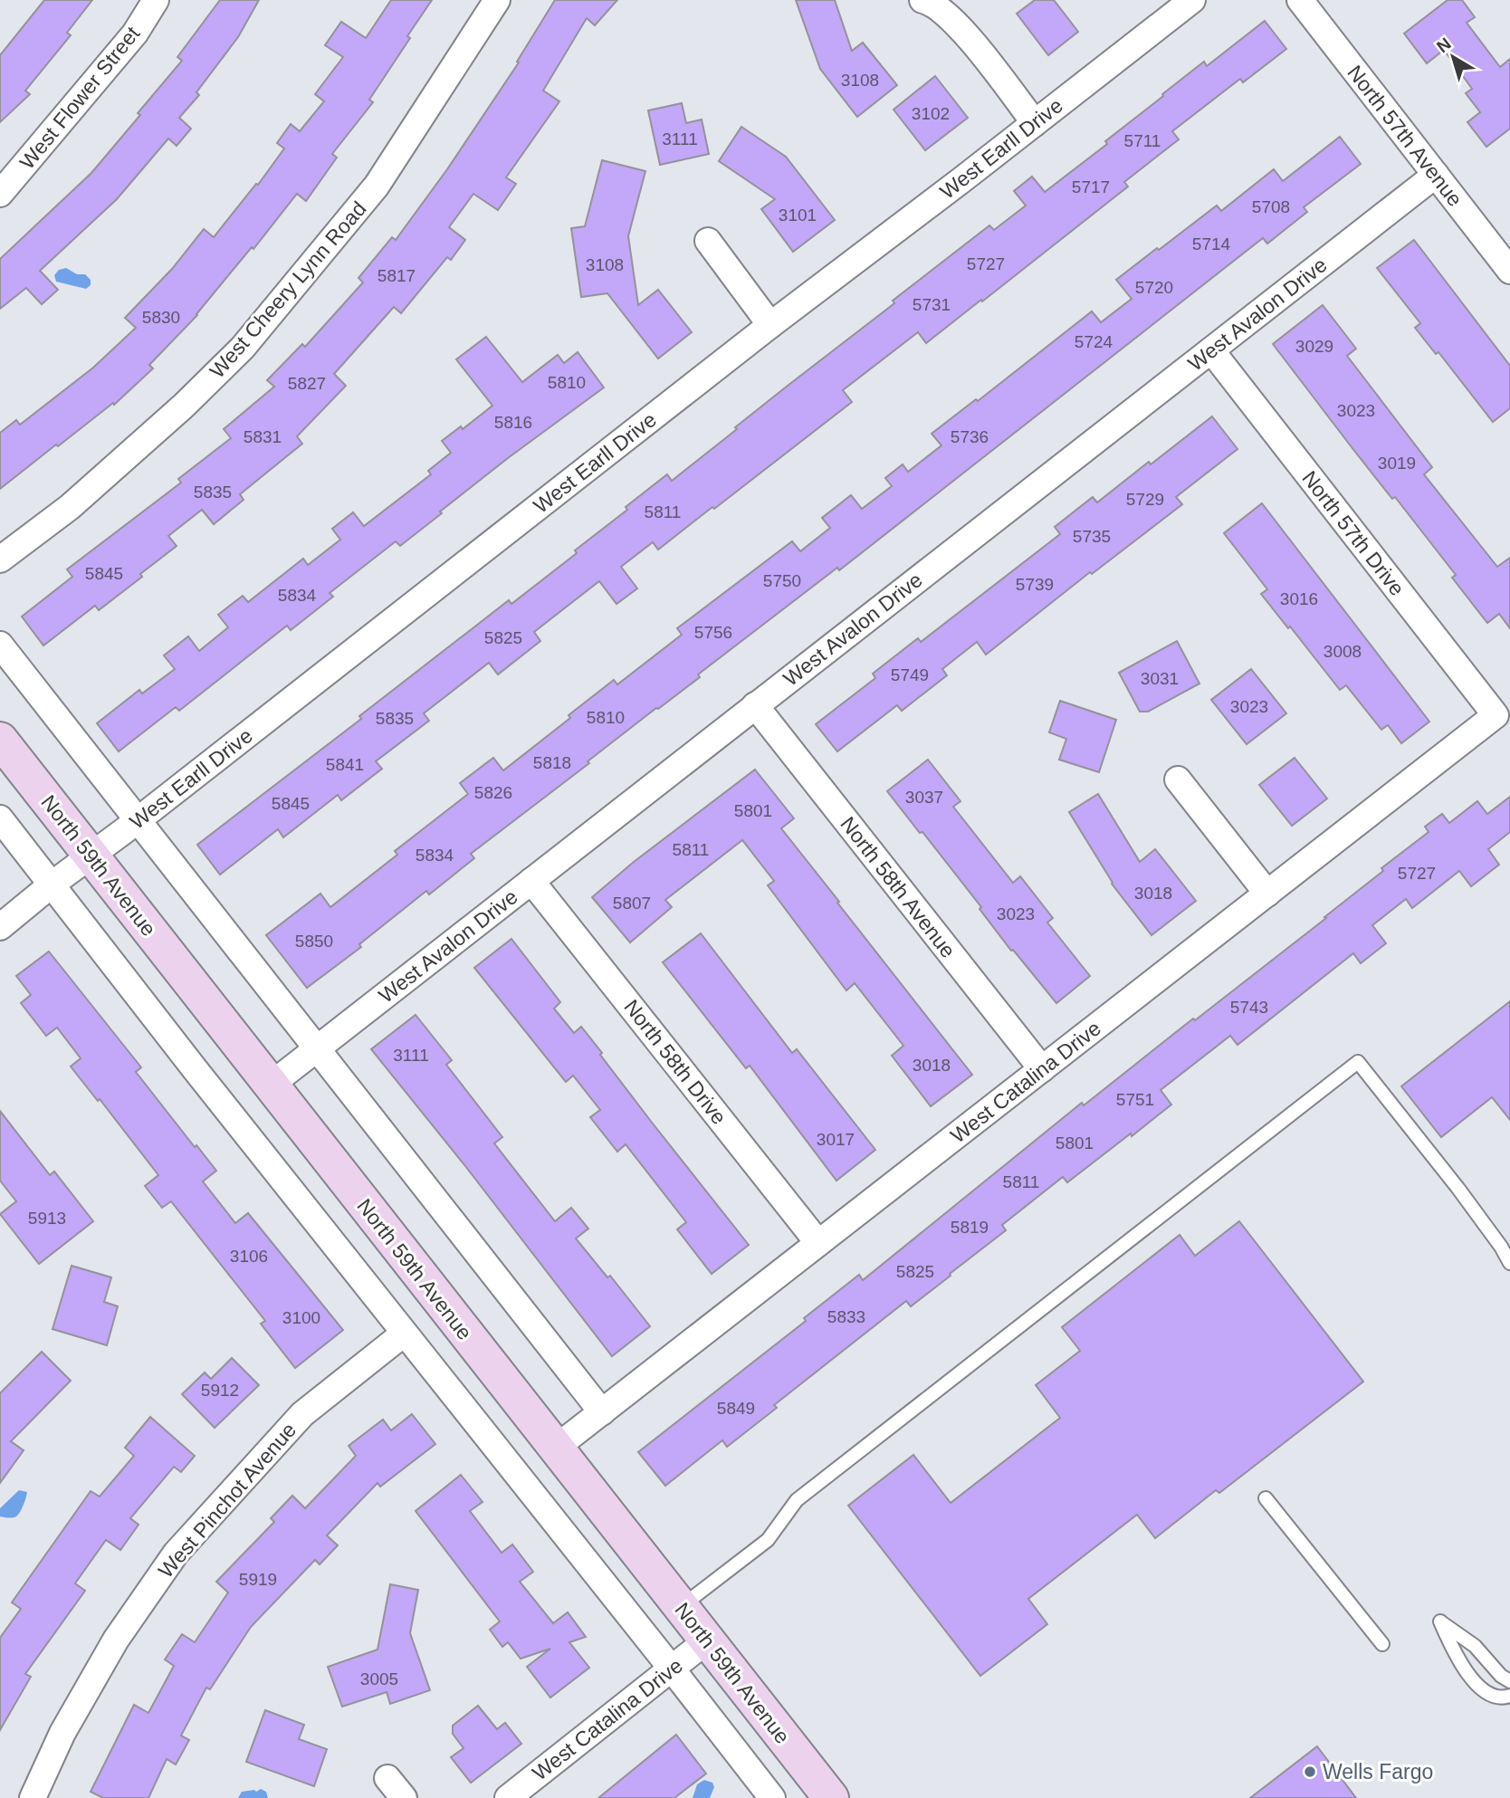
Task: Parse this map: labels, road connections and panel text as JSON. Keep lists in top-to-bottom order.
{
  "streets": {
    "main road": ["North 59th Avenue"],
    "street": [
      "West Flower Street",
      "North 57th Avenue",
      "West Earll Drive",
      "West Cheery Lynn Road",
      "West Avalon Drive",
      "North 57th Drive",
      "North 58th Avenue",
      "North 58th Drive",
      "West Catalina Drive",
      "West Pinchot Avenue"
    ]
  },
  "crossings": [
    ["North 57th Avenue", "West Avalon Drive"],
    ["West Earll Drive", "North 59th Avenue"],
    ["West Avalon Drive", "North 57th Drive"],
    ["West Avalon Drive", "North 59th Avenue"],
    ["West Avalon Drive", "North 58th Avenue"],
    ["West Avalon Drive", "North 58th Drive"],
    ["North 57th Drive", "West Catalina Drive"],
    ["North 59th Avenue", "West Catalina Drive"],
    ["North 58th Avenue", "West Catalina Drive"],
    ["North 58th Drive", "West Catalina Drive"]
  ],
  "places": ["Wells Fargo"],
  "house_numbers": [
    "3108",
    "3102",
    "3111",
    "5711",
    "5717",
    "5708",
    "3101",
    "5714",
    "5727",
    "3108",
    "5817",
    "5720",
    "5731",
    "5830",
    "5724",
    "3029",
    "5810",
    "5827",
    "3023",
    "5816",
    "5831",
    "5736",
    "3019",
    "5835",
    "5729",
    "5811",
    "5735",
    "5845",
    "5750",
    "5739",
    "5834",
    "3016",
    "5756",
    "5825",
    "3008",
    "5749",
    "3031",
    "3023",
    "5810",
    "5835",
    "5818",
    "5841",
    "5826",
    "3037",
    "5845",
    "5801",
    "5811",
    "5834",
    "5727",
    "3018",
    "5807",
    "3023",
    "5850",
    "5743",
    "3111",
    "3018",
    "5751",
    "3017",
    "5801",
    "5811",
    "5913",
    "5819",
    "3106",
    "5825",
    "5833",
    "3100",
    "5912",
    "5849",
    "5919",
    "3005"
  ],
  "north": "top left"
}
